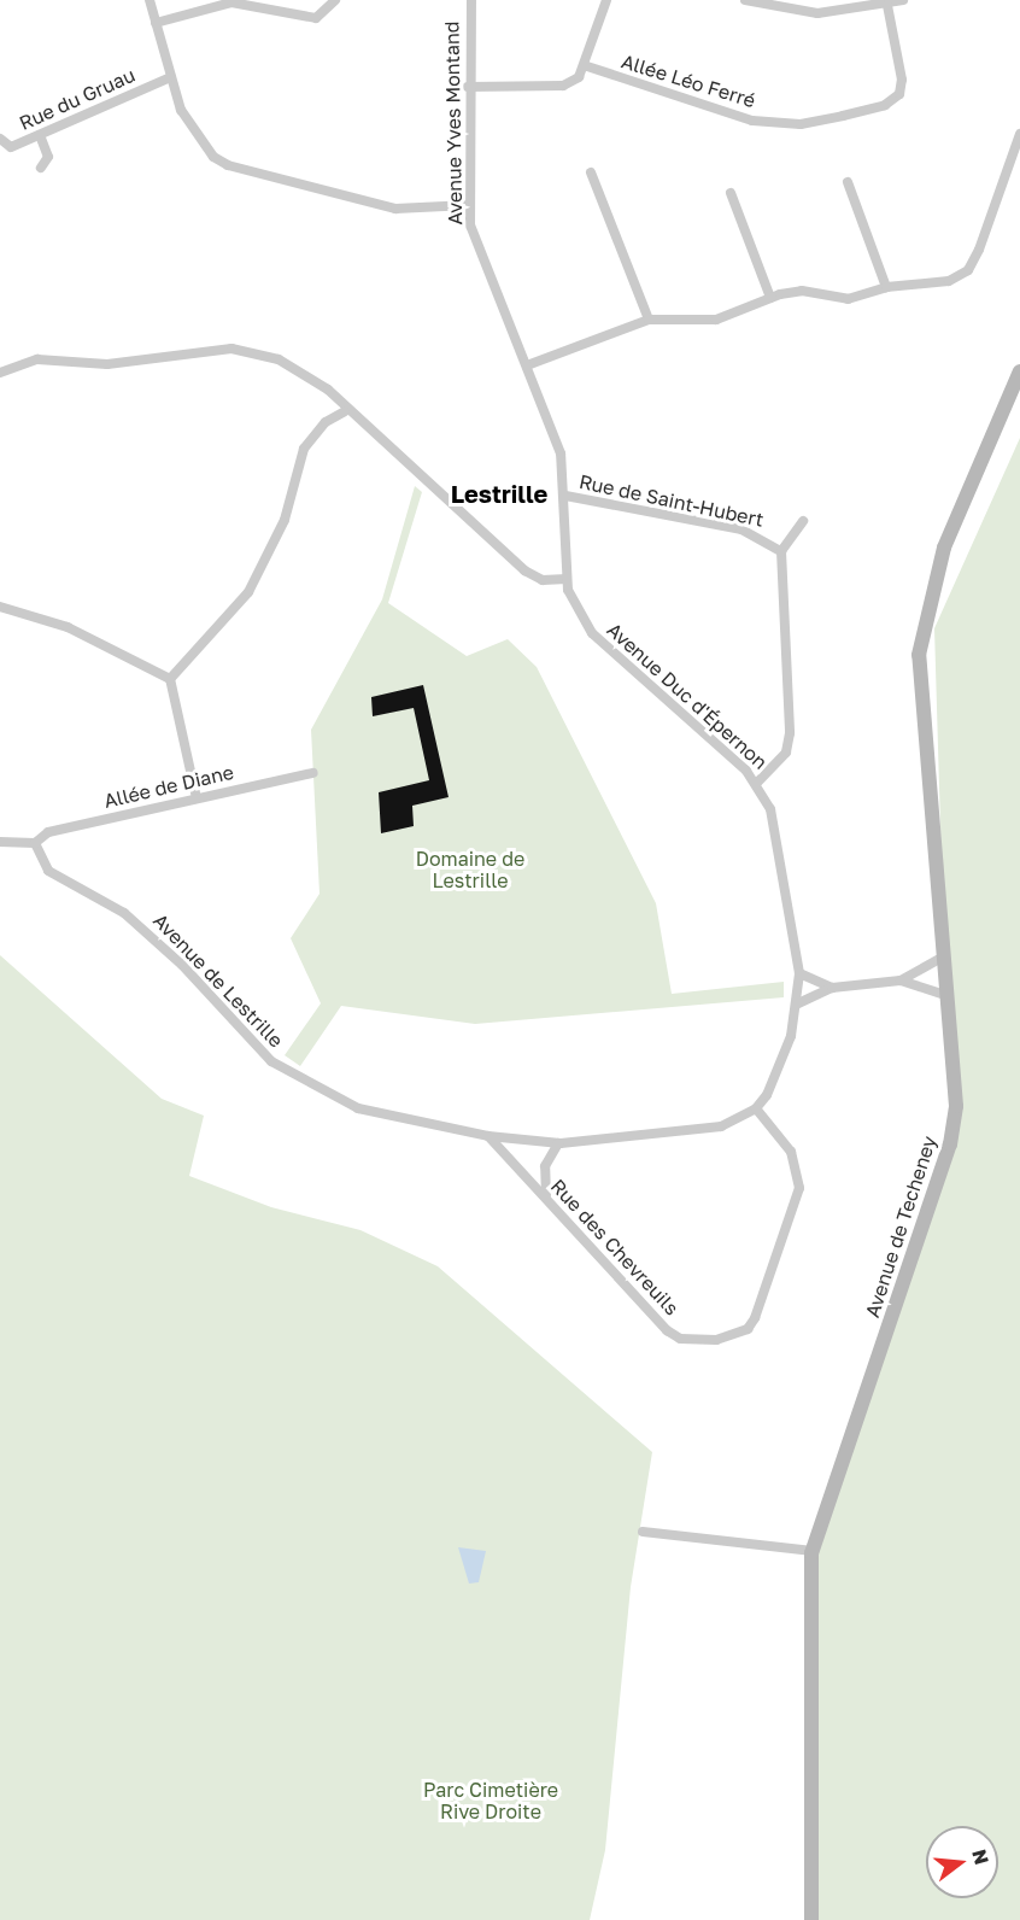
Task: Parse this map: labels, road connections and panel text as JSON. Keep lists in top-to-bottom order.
{
  "streets": {
    "street": [
      "Allée Léo Ferré",
      "Rue du Gruau",
      "Avenue Yves Montand",
      "Rue de Saint-Hubert",
      "Avenue Duc d'Épernon",
      "Allée de Diane",
      "Avenue de Lestrille",
      "Avenue de Techeney",
      "Rue des Chevreuils"
    ]
  },
  "crossings": [
    ["Avenue Yves Montand", "Avenue Duc d'Épernon"],
    ["Rue de Saint-Hubert", "Avenue Duc d'Épernon"],
    ["Avenue Duc d'Épernon", "Avenue de Lestrille"],
    ["Allée de Diane", "Avenue de Lestrille"],
    ["Avenue de Lestrille", "Rue des Chevreuils"]
  ],
  "districts": ["Lestrille"],
  "parks": ["Domaine de Lestrille", "Parc Cimetière Rive Droite"],
  "north": "right"
}
